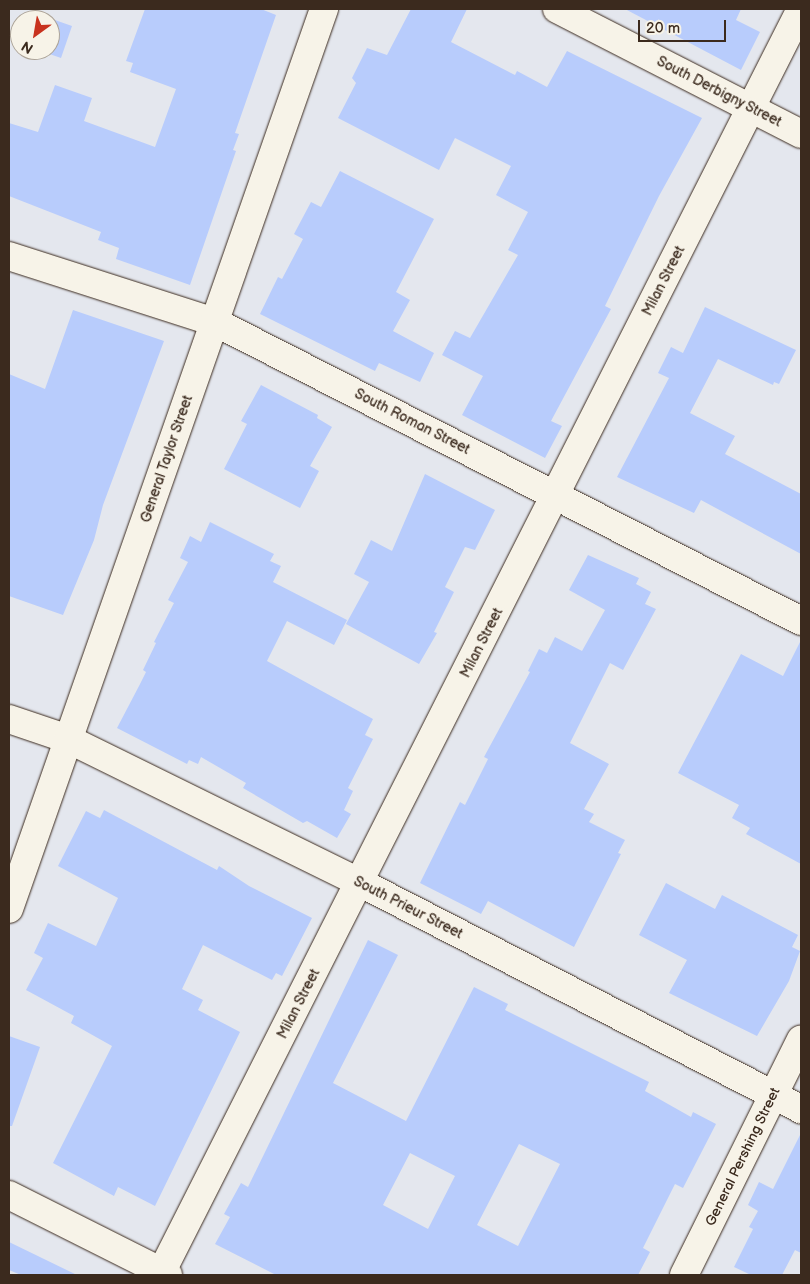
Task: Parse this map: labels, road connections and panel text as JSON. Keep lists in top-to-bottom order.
{
  "streets": {
    "street": [
      "South Derbigny Street",
      "Milan Street",
      "South Roman Street",
      "General Taylor Street",
      "South Prieur Street",
      "General Pershing Street"
    ]
  },
  "crossings": [
    ["South Derbigny Street", "Milan Street"],
    ["Milan Street", "South Roman Street"],
    ["Milan Street", "South Prieur Street"],
    ["South Roman Street", "General Taylor Street"],
    ["General Taylor Street", "South Prieur Street"],
    ["South Prieur Street", "General Pershing Street"]
  ],
  "scale_bar": "20 m",
  "north": "bottom left"
}
